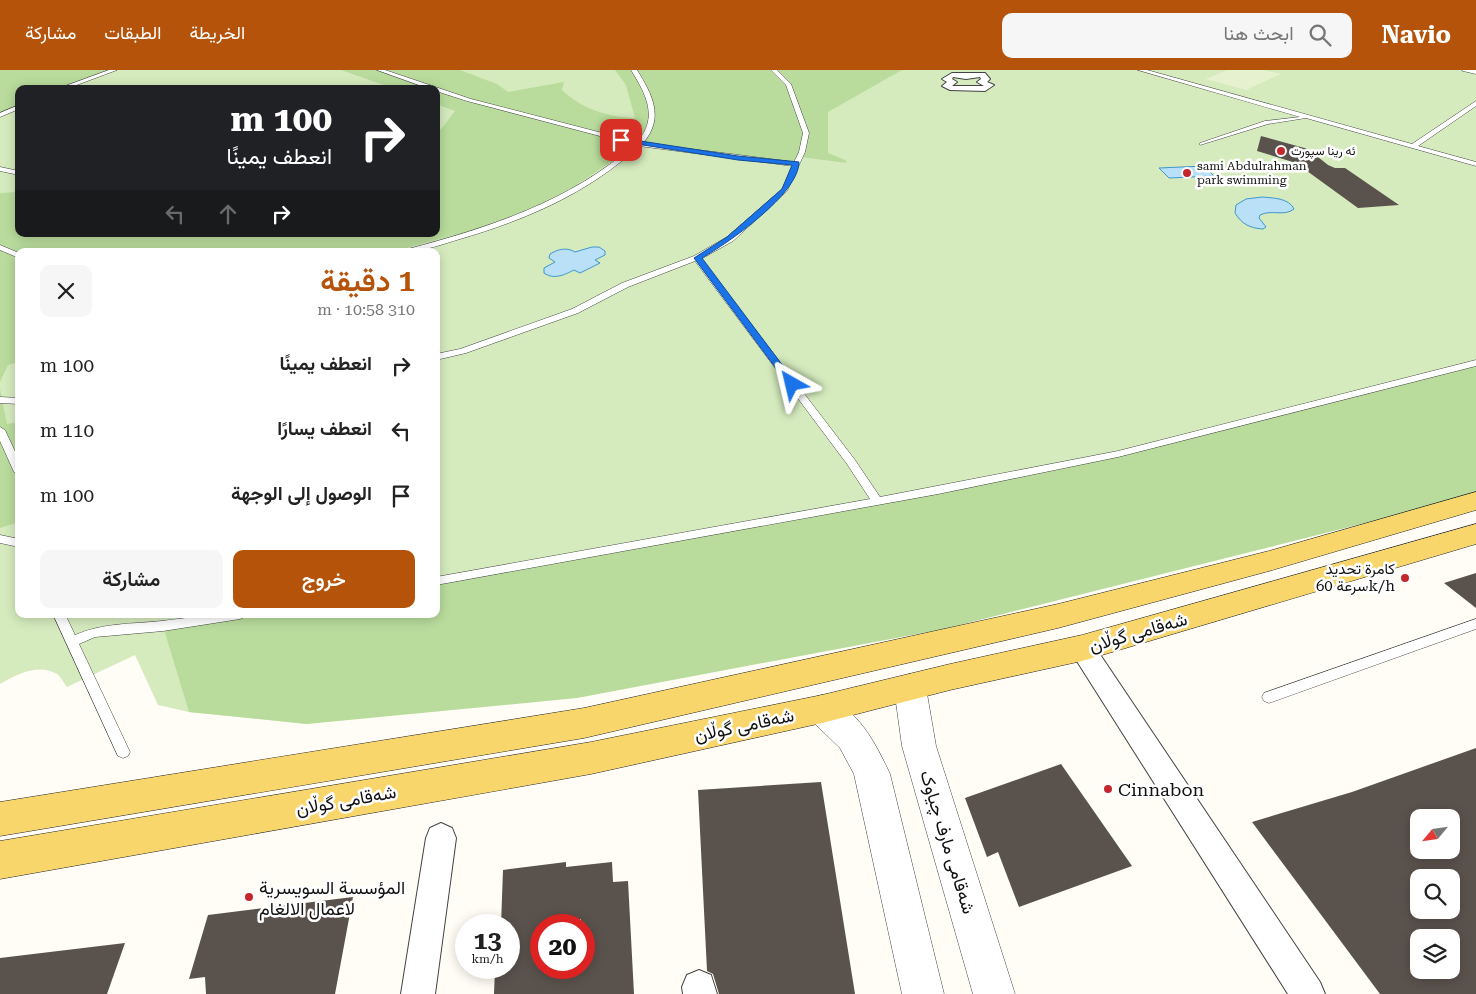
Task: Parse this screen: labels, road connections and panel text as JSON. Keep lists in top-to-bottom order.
{
  "streets": {
    "main road": ["شەقامی گوڵان"],
    "street": ["شەقامی مارف چیاوک"]
  },
  "crossings": [
    ["شەقامی گوڵان", "شەقامی مارف چیاوک"]
  ],
  "places": [
    "ئه رينا سپورت",
    "sami Abdulrahman park swimming",
    "كامرة تحديد سرعة 60k/h",
    "Cinnabon",
    "المؤسسة السويسرية لاعمال الالغام"
  ],
  "north": "bottom left",
  "page": {
    "header": "Navio",
    "search": "ابحث هنا",
    "nav": ["الخريطة", "الطبقات", "مشاركة"],
    "turn": ["100 m", "انعطف يمينًا"],
    "heading": ["1 دقيقة", "310 m · 10:58"],
    "list": [
      {
        "name": "انعطف يمينًا",
        "value": "100 m"
      },
      {
        "name": "انعطف يسارًا",
        "value": "110 m"
      },
      {
        "name": "الوصول إلى الوجهة",
        "value": "100 m"
      }
    ],
    "buttons": ["خروج", "مشاركة"],
    "speed": "13 km/h",
    "limit": "20"
  }
}
